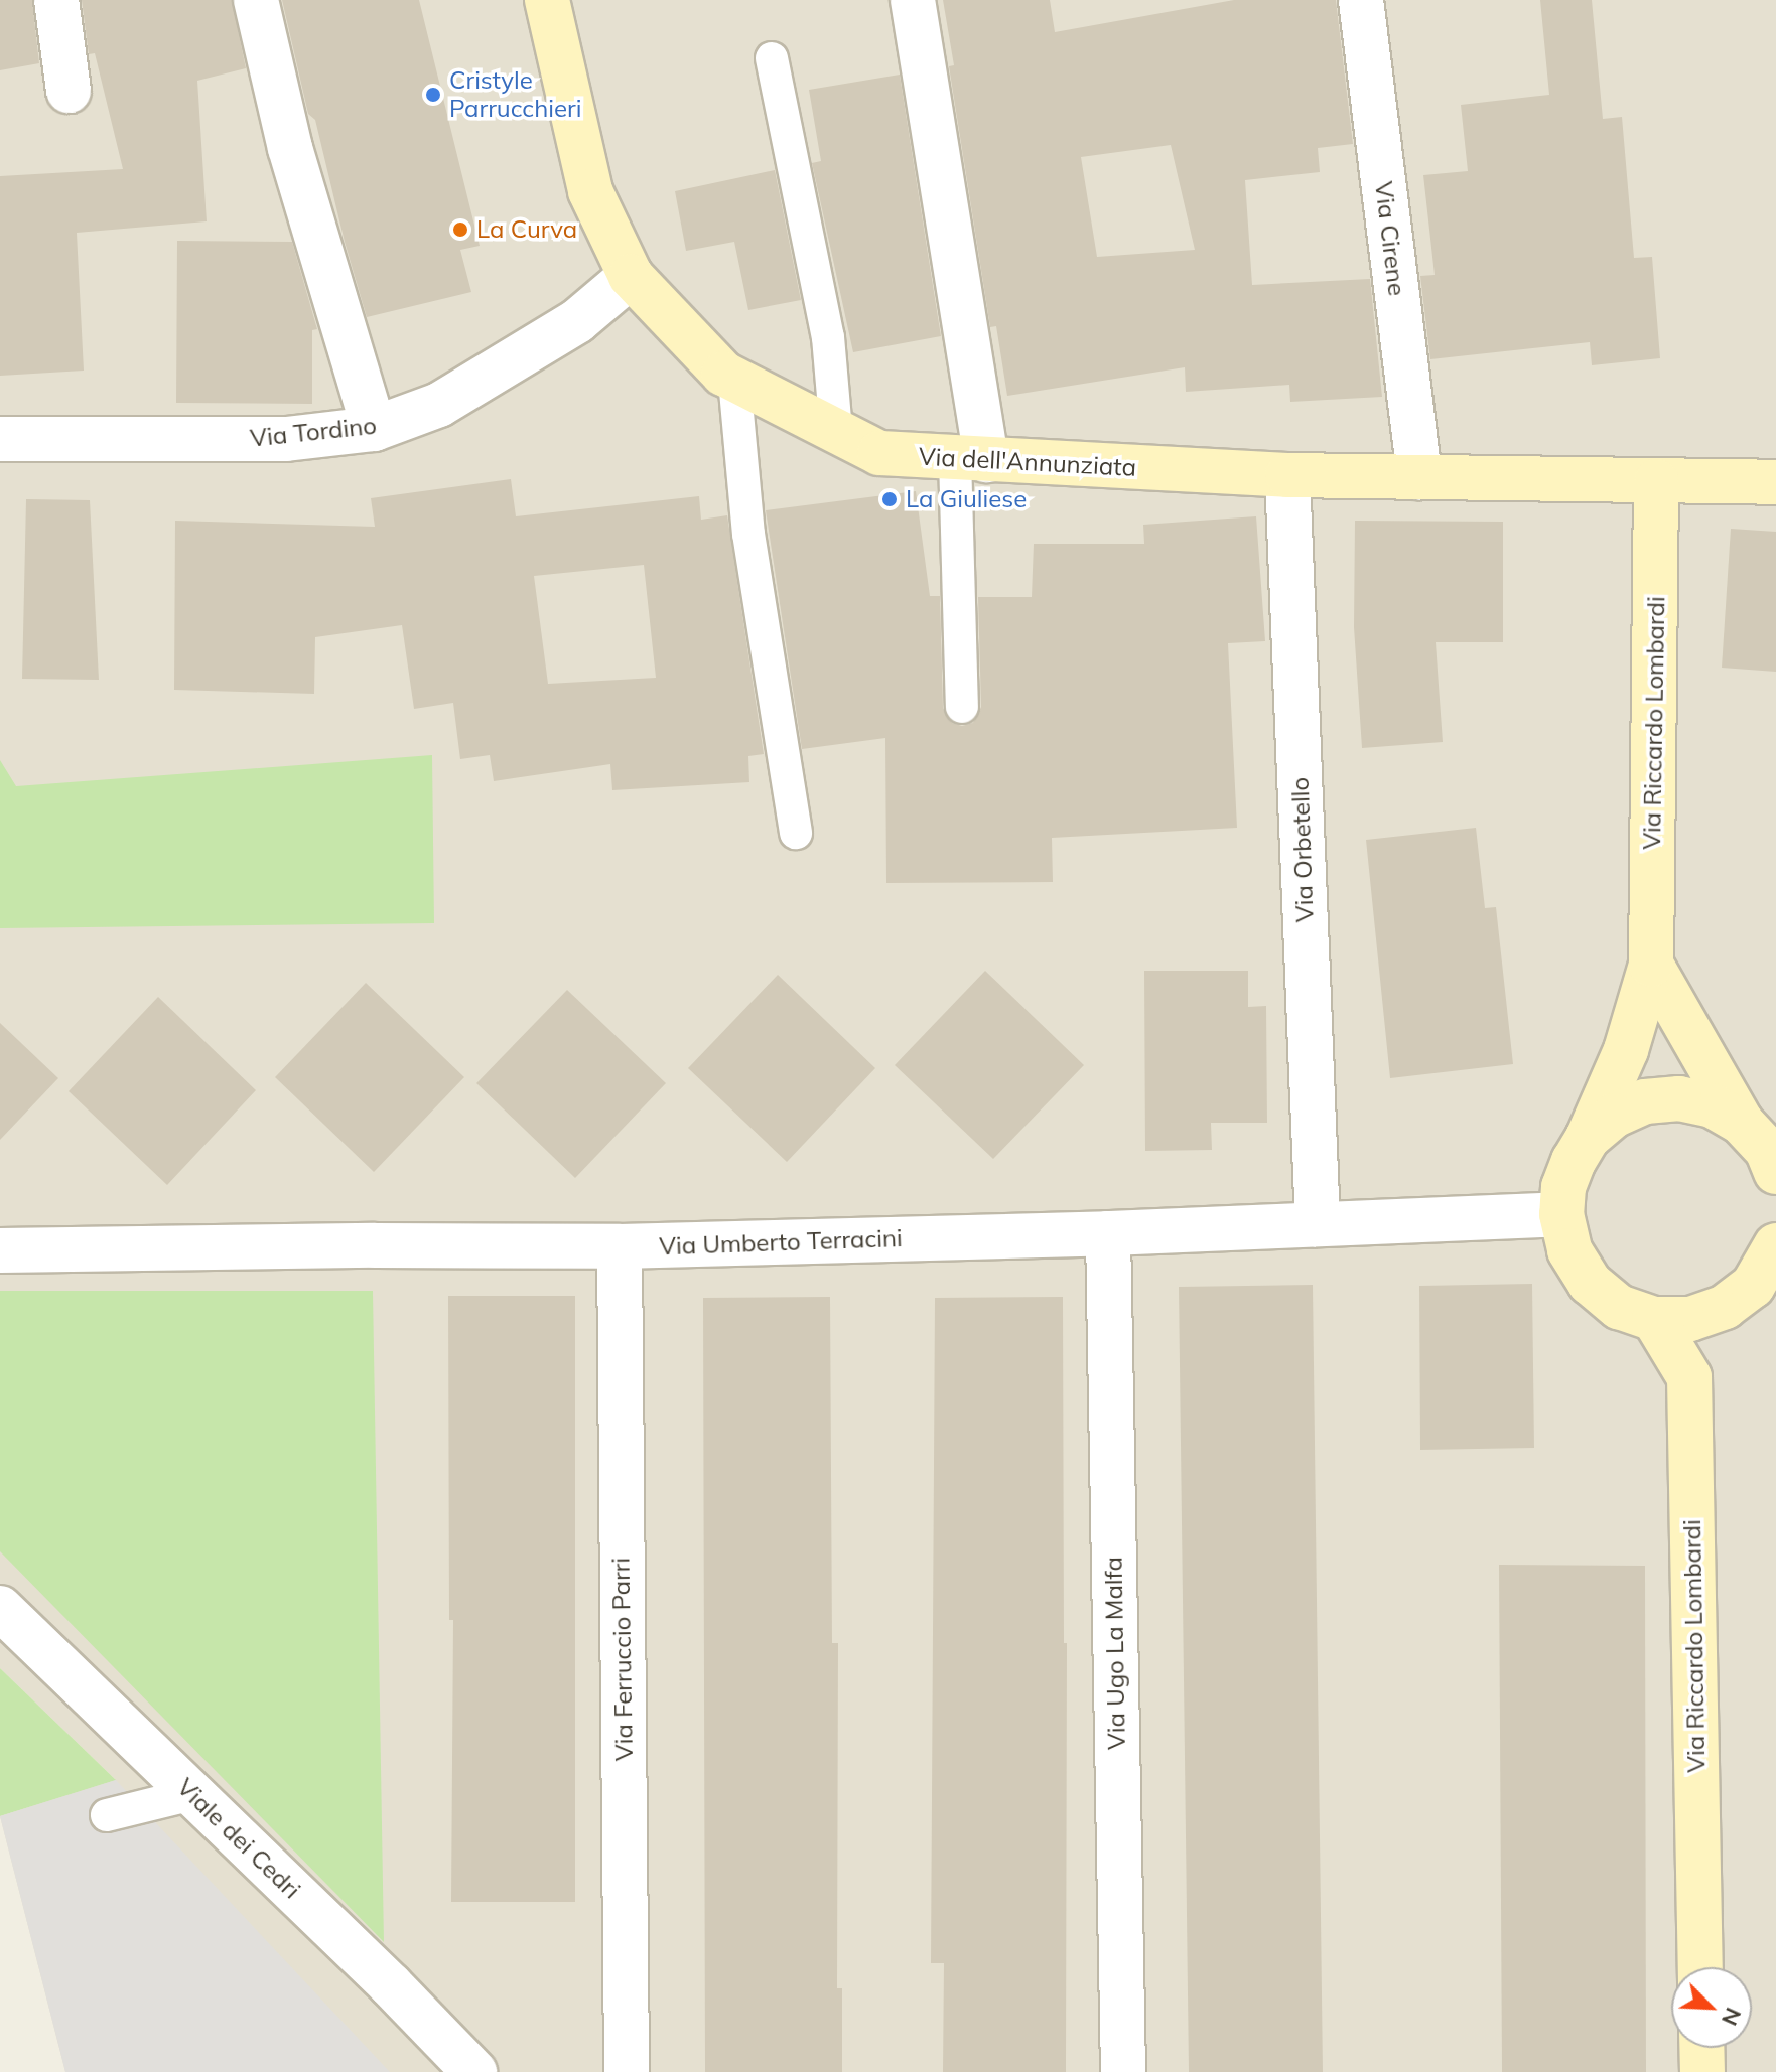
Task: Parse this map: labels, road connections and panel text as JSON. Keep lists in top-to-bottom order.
{
  "streets": {
    "street": [
      "Via Cirene",
      "Via Tordino",
      "Via dell'Annunziata",
      "Via Riccardo Lombardi",
      "Via Orbetello",
      "Via Umberto Terracini",
      "Via Ugo La Malfa",
      "Via Ferruccio Parri",
      "Viale dei Cedri"
    ]
  },
  "crossings": [
    ["Via Cirene", "Via dell'Annunziata"],
    ["Via Tordino", "Via dell'Annunziata"],
    ["Via dell'Annunziata", "Via Riccardo Lombardi"],
    ["Via dell'Annunziata", "Via Orbetello"],
    ["Via Riccardo Lombardi", "Via Umberto Terracini"],
    ["Via Orbetello", "Via Umberto Terracini"],
    ["Via Umberto Terracini", "Via Ugo La Malfa"],
    ["Via Umberto Terracini", "Via Ferruccio Parri"]
  ],
  "places": ["Cristyle Parrucchieri", "La Curva", "La Giuliese"],
  "north": "bottom right"
}
